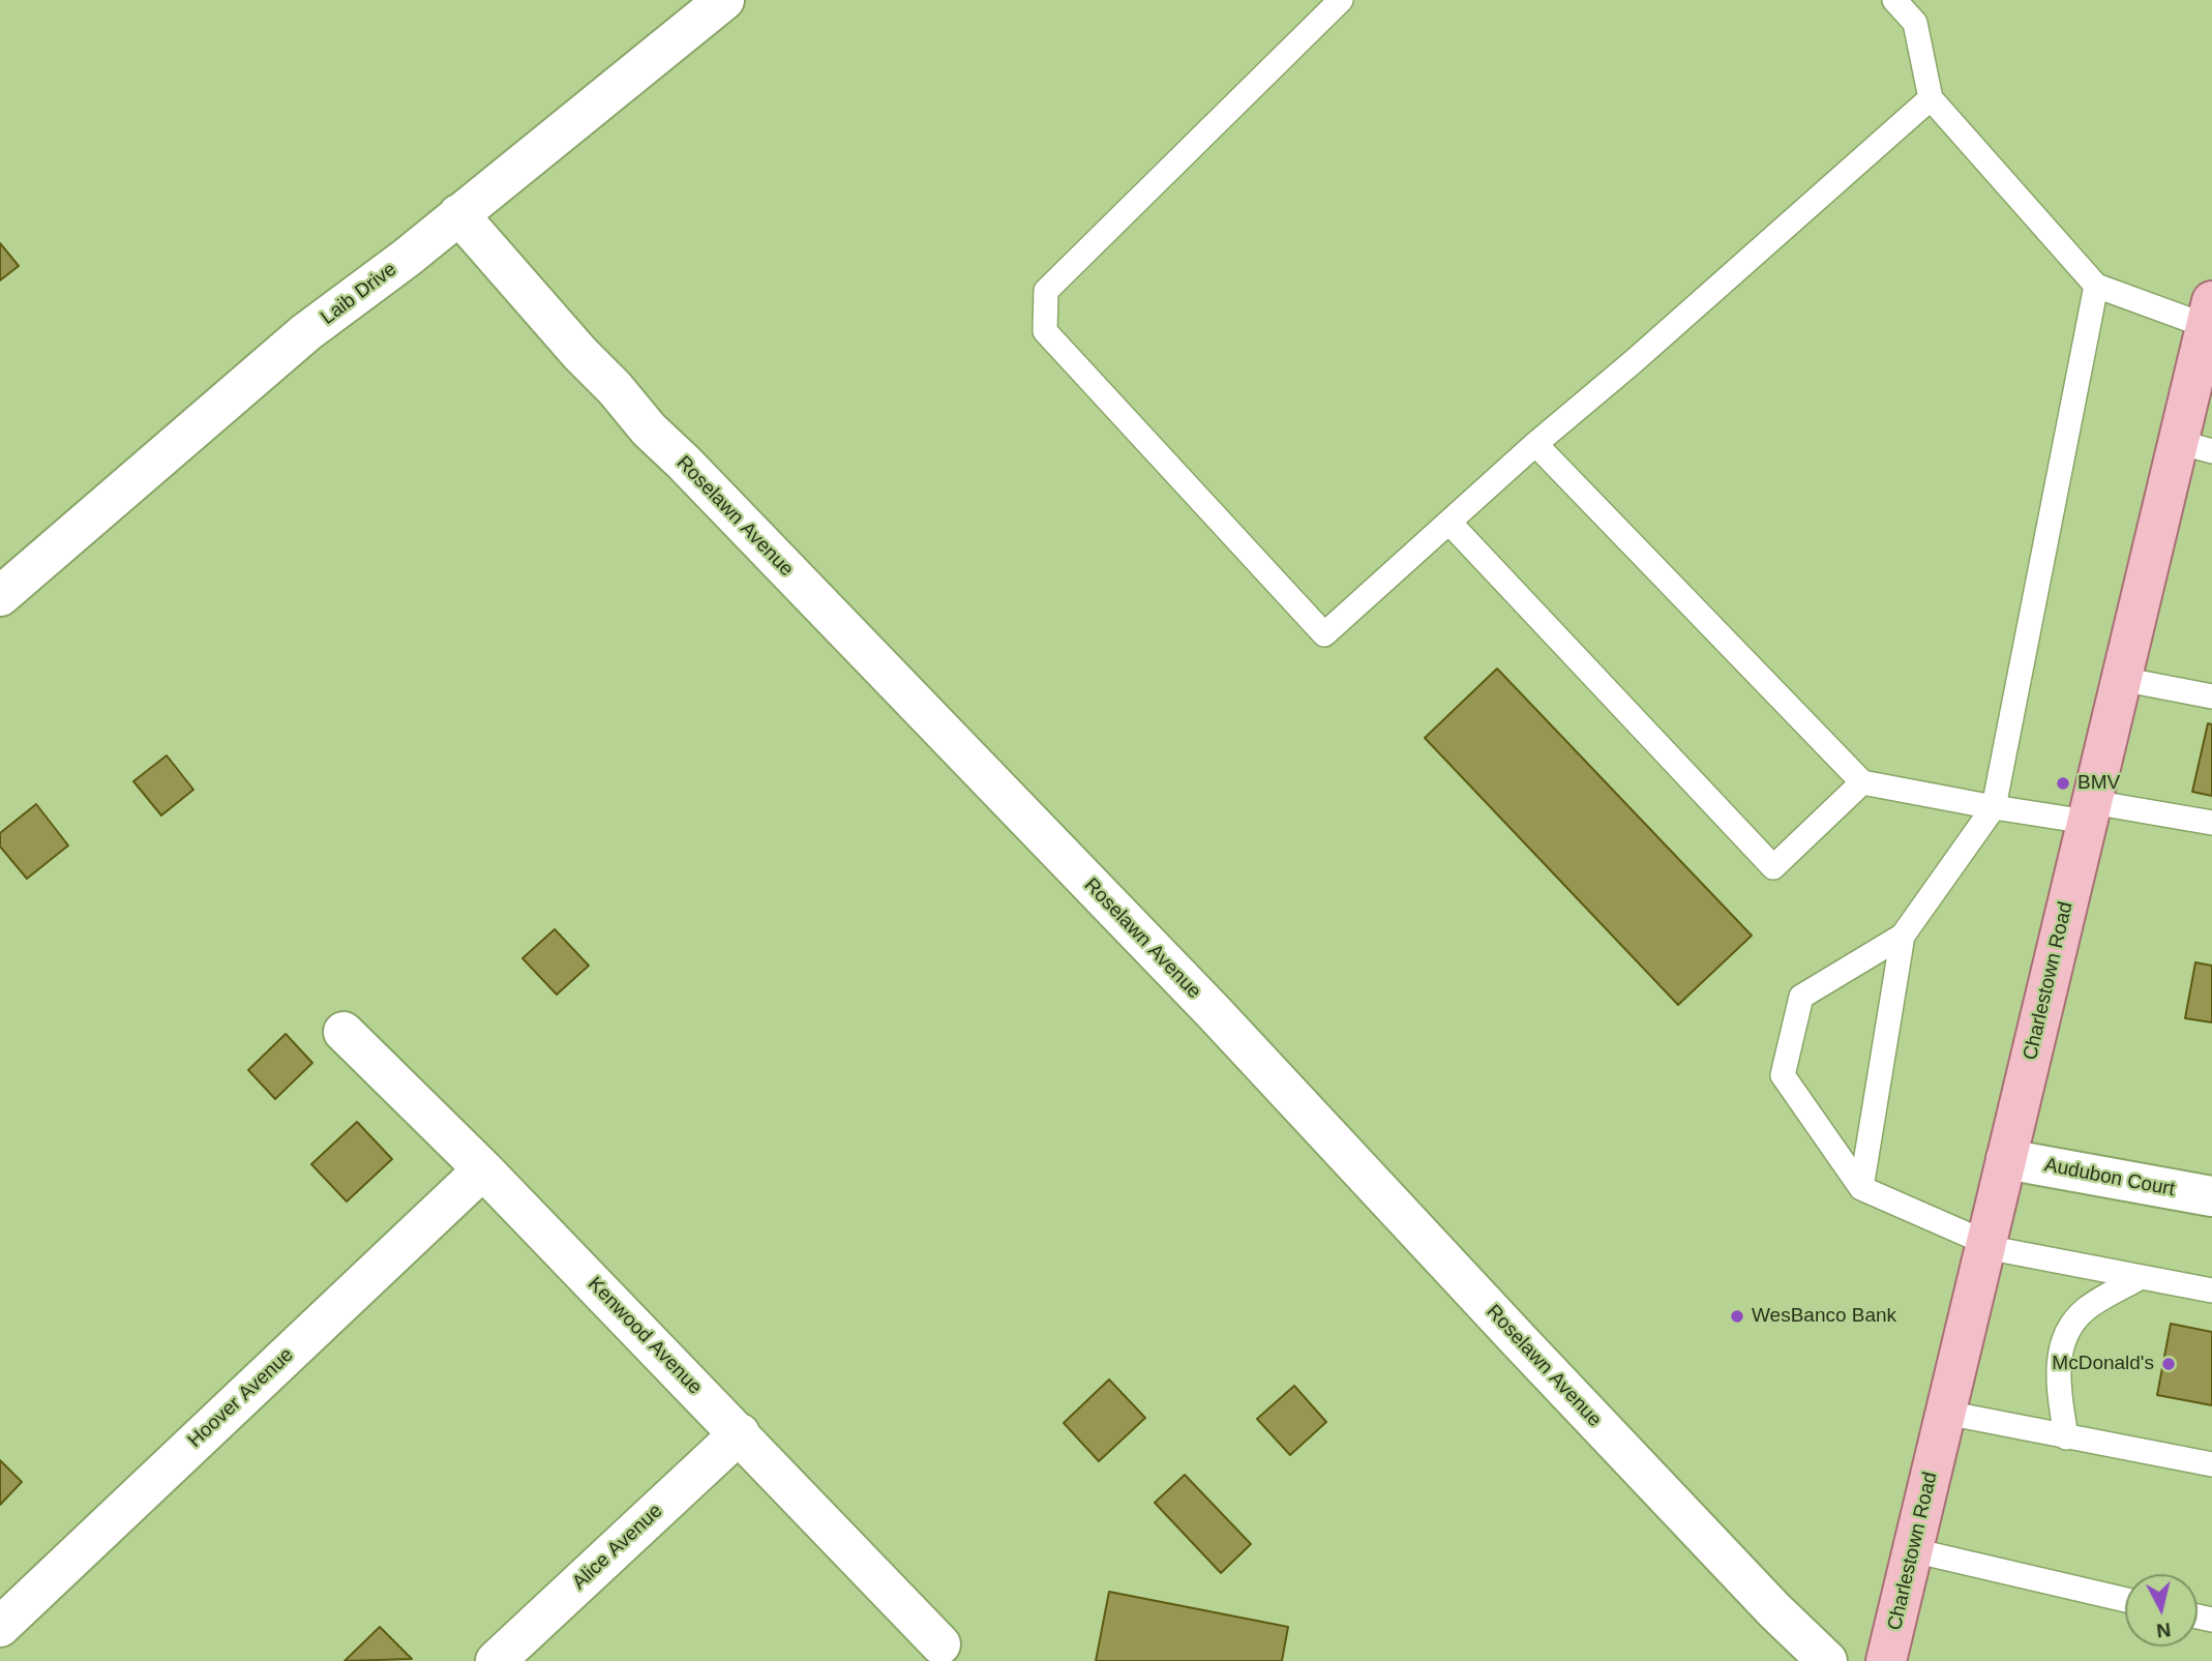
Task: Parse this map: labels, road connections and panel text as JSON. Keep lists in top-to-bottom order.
{
  "streets": {
    "main road": ["Charlestown Road"],
    "street": [
      "Laib Drive",
      "Roselawn Avenue",
      "Audubon Court",
      "Kenwood Avenue",
      "Hoover Avenue",
      "Alice Avenue"
    ]
  },
  "crossings": [
    ["Laib Drive", "Roselawn Avenue"],
    ["Charlestown Road", "Audubon Court"],
    ["Kenwood Avenue", "Hoover Avenue"],
    ["Kenwood Avenue", "Alice Avenue"]
  ],
  "places": ["BMV", "WesBanco Bank", "McDonald's"],
  "north": "bottom"
}
